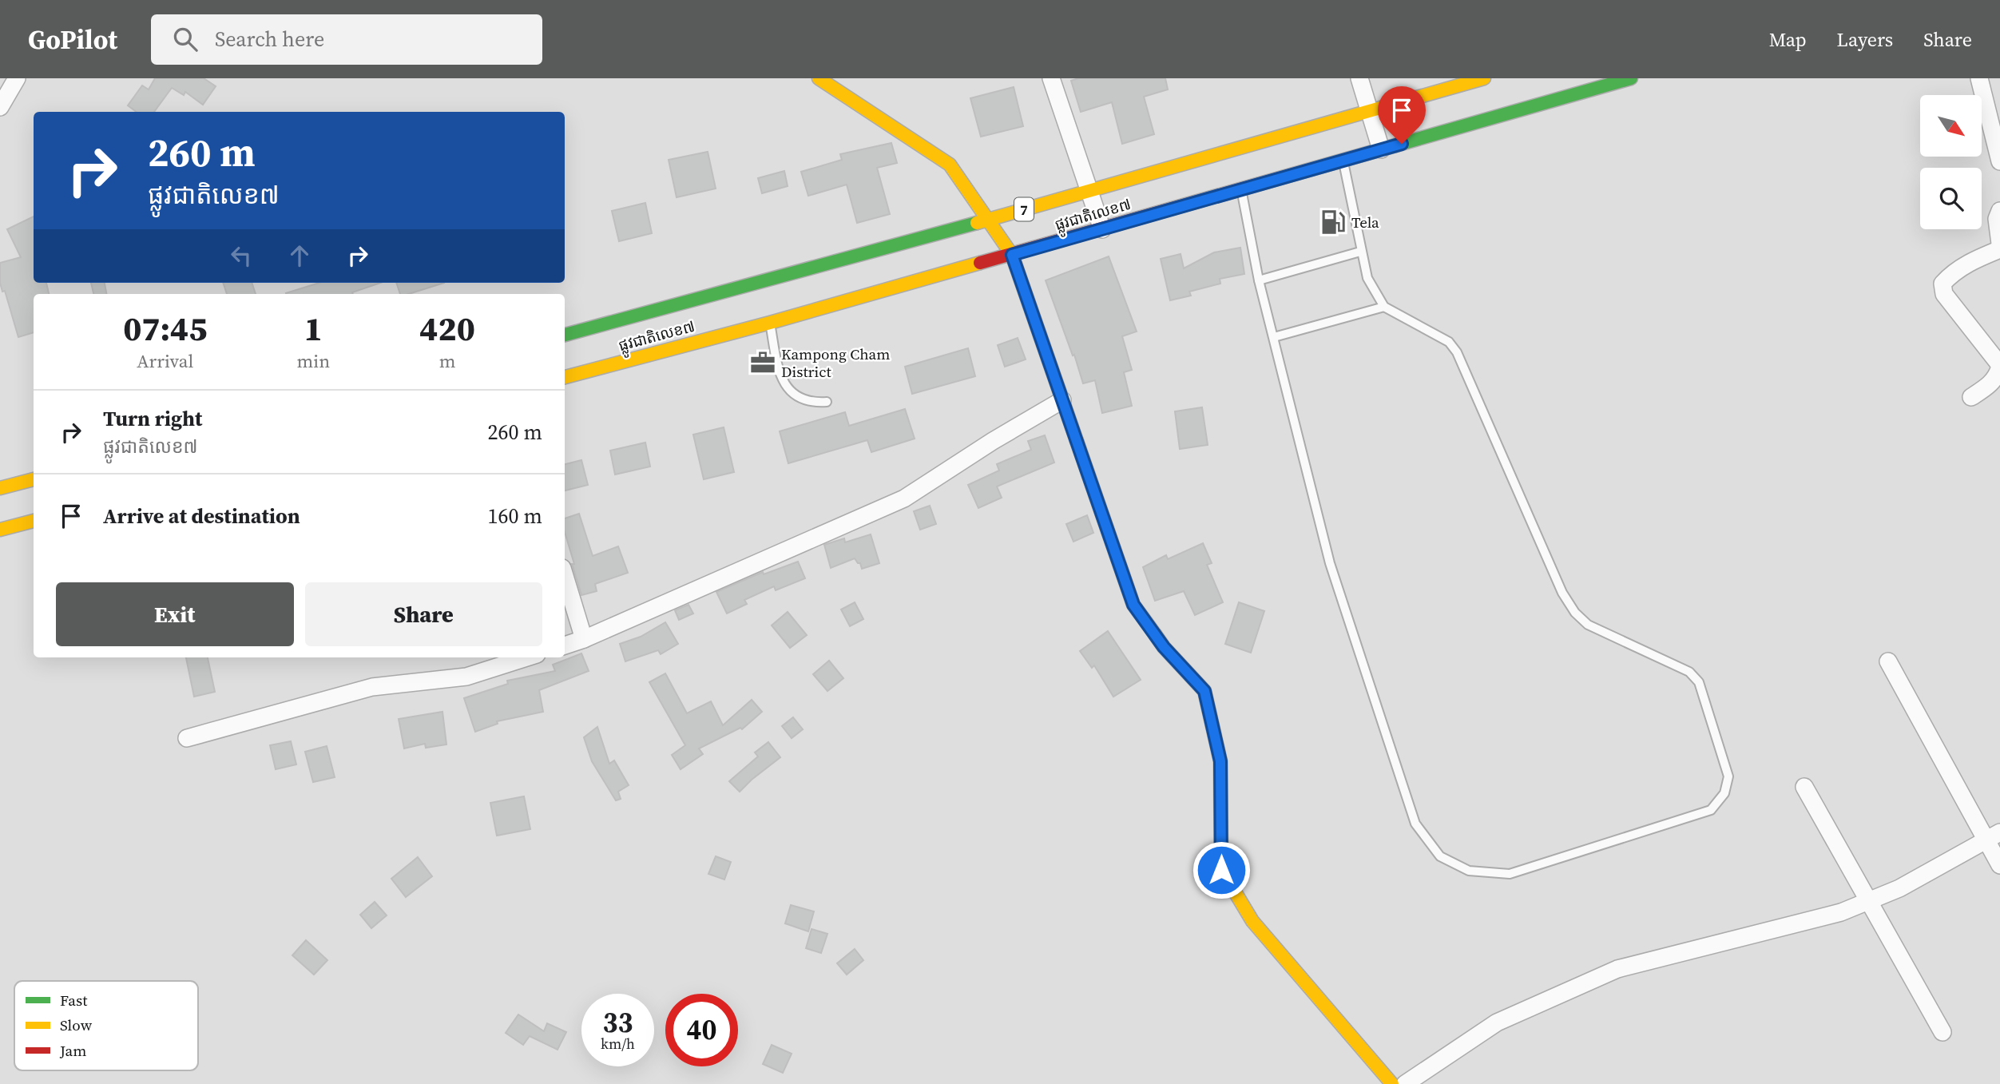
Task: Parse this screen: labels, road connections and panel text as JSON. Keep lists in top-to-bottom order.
{
  "streets": {
    "main road": ["7", "ផ្លូវជាតិលេខ៧"]
  },
  "places": {
    "fuel station": ["Tela"],
    "office": ["Kampong Cham District"]
  },
  "legend": ["Fast", "Slow", "Jam"],
  "north": "bottom right",
  "page": {
    "header": "GoPilot",
    "search": "Search here",
    "nav": ["Map", "Layers", "Share"],
    "turn": ["260 m", "ផ្លូវជាតិលេខ៧"],
    "eta": [
      "07:45",
      "Arrival",
      "1",
      "min",
      "420",
      "m"
    ],
    "list": [
      {
        "name": "Turn right",
        "note": "ផ្លូវជាតិលេខ៧",
        "value": "260 m"
      },
      {
        "name": "Arrive at destination",
        "value": "160 m"
      }
    ],
    "buttons": ["Exit", "Share"],
    "speed": "33 km/h",
    "limit": "40"
  }
}
